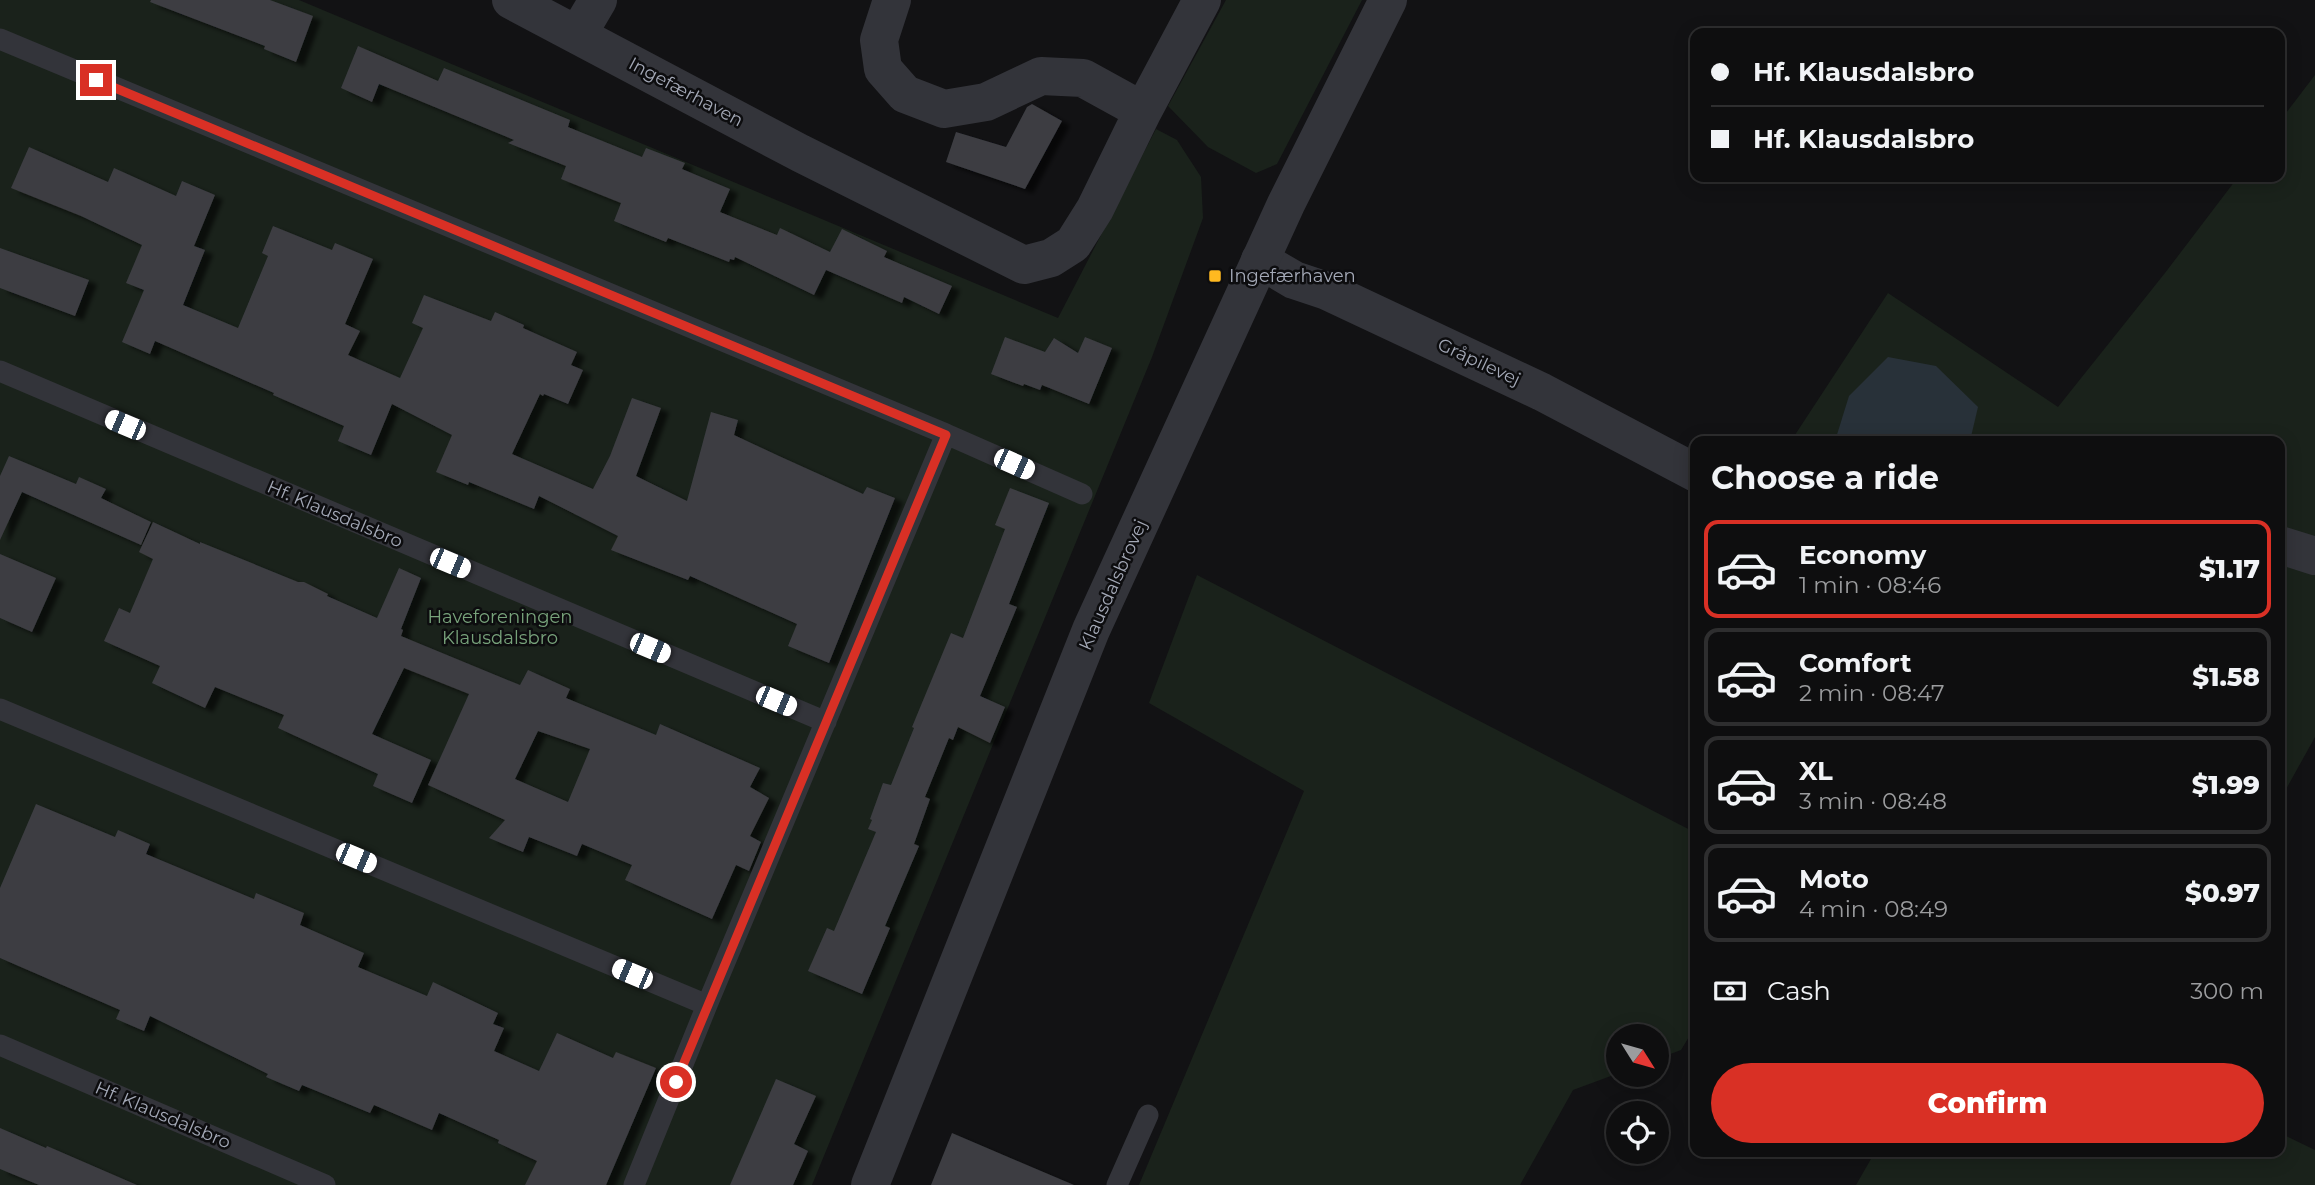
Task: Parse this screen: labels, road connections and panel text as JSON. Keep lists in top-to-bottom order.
{
  "streets": {
    "street": ["Ingefærhaven", "Gråpilevej", "Klausdalsbrovej"],
    "lane": ["Hf. Klausdalsbro"]
  },
  "crossings": [
    ["Gråpilevej", "Klausdalsbrovej"]
  ],
  "parks": ["Haveforeningen Klausdalsbro"],
  "places": {
    "transit": ["Ingefærhaven"]
  },
  "north": "bottom right",
  "page": {
    "banner": ["Hf. Klausdalsbro", "Hf. Klausdalsbro"],
    "heading": "Choose a ride",
    "list": [
      {
        "name": "Economy",
        "note": "1 min · 08:46",
        "value": "$1.17"
      },
      {
        "name": "Comfort",
        "note": "2 min · 08:47",
        "value": "$1.58"
      },
      {
        "name": "XL",
        "note": "3 min · 08:48",
        "value": "$1.99"
      },
      {
        "name": "Moto",
        "note": "4 min · 08:49",
        "value": "$0.97"
      }
    ],
    "pay": ["Cash", "300 m"],
    "buttons": "Confirm"
  }
}
